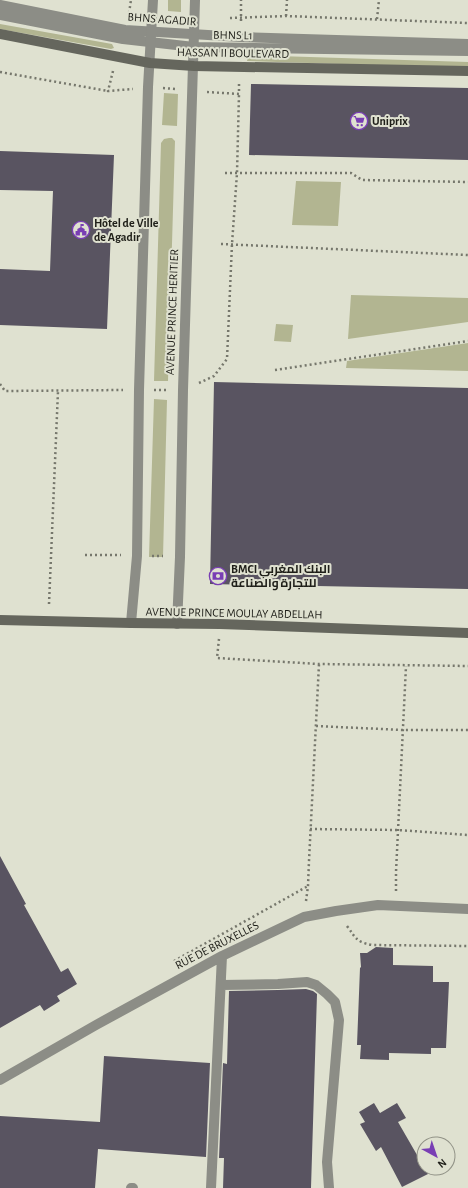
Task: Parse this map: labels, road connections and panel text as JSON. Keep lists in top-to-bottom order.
{
  "streets": {
    "street": [
      "BHNS AGADIR",
      "BHNS L1",
      "HASSAN II BOULEVARD",
      "AVENUE PRINCE HERITIER",
      "AVENUE PRINCE MOULAY ABDELLAH",
      "RUE DE BRUXELLES"
    ]
  },
  "crossings": [
    ["BHNS AGADIR", "AVENUE PRINCE HERITIER"],
    ["BHNS L1", "AVENUE PRINCE HERITIER"],
    ["HASSAN II BOULEVARD", "AVENUE PRINCE HERITIER"],
    ["AVENUE PRINCE HERITIER", "AVENUE PRINCE MOULAY ABDELLAH"]
  ],
  "places": {
    "supermarket": ["Uniprix"],
    "public building": ["Hôtel de Ville de Agadir"],
    "bank": ["BMCI البنك المغربي للتجارة والصناعة"]
  },
  "north": "bottom right"
}
